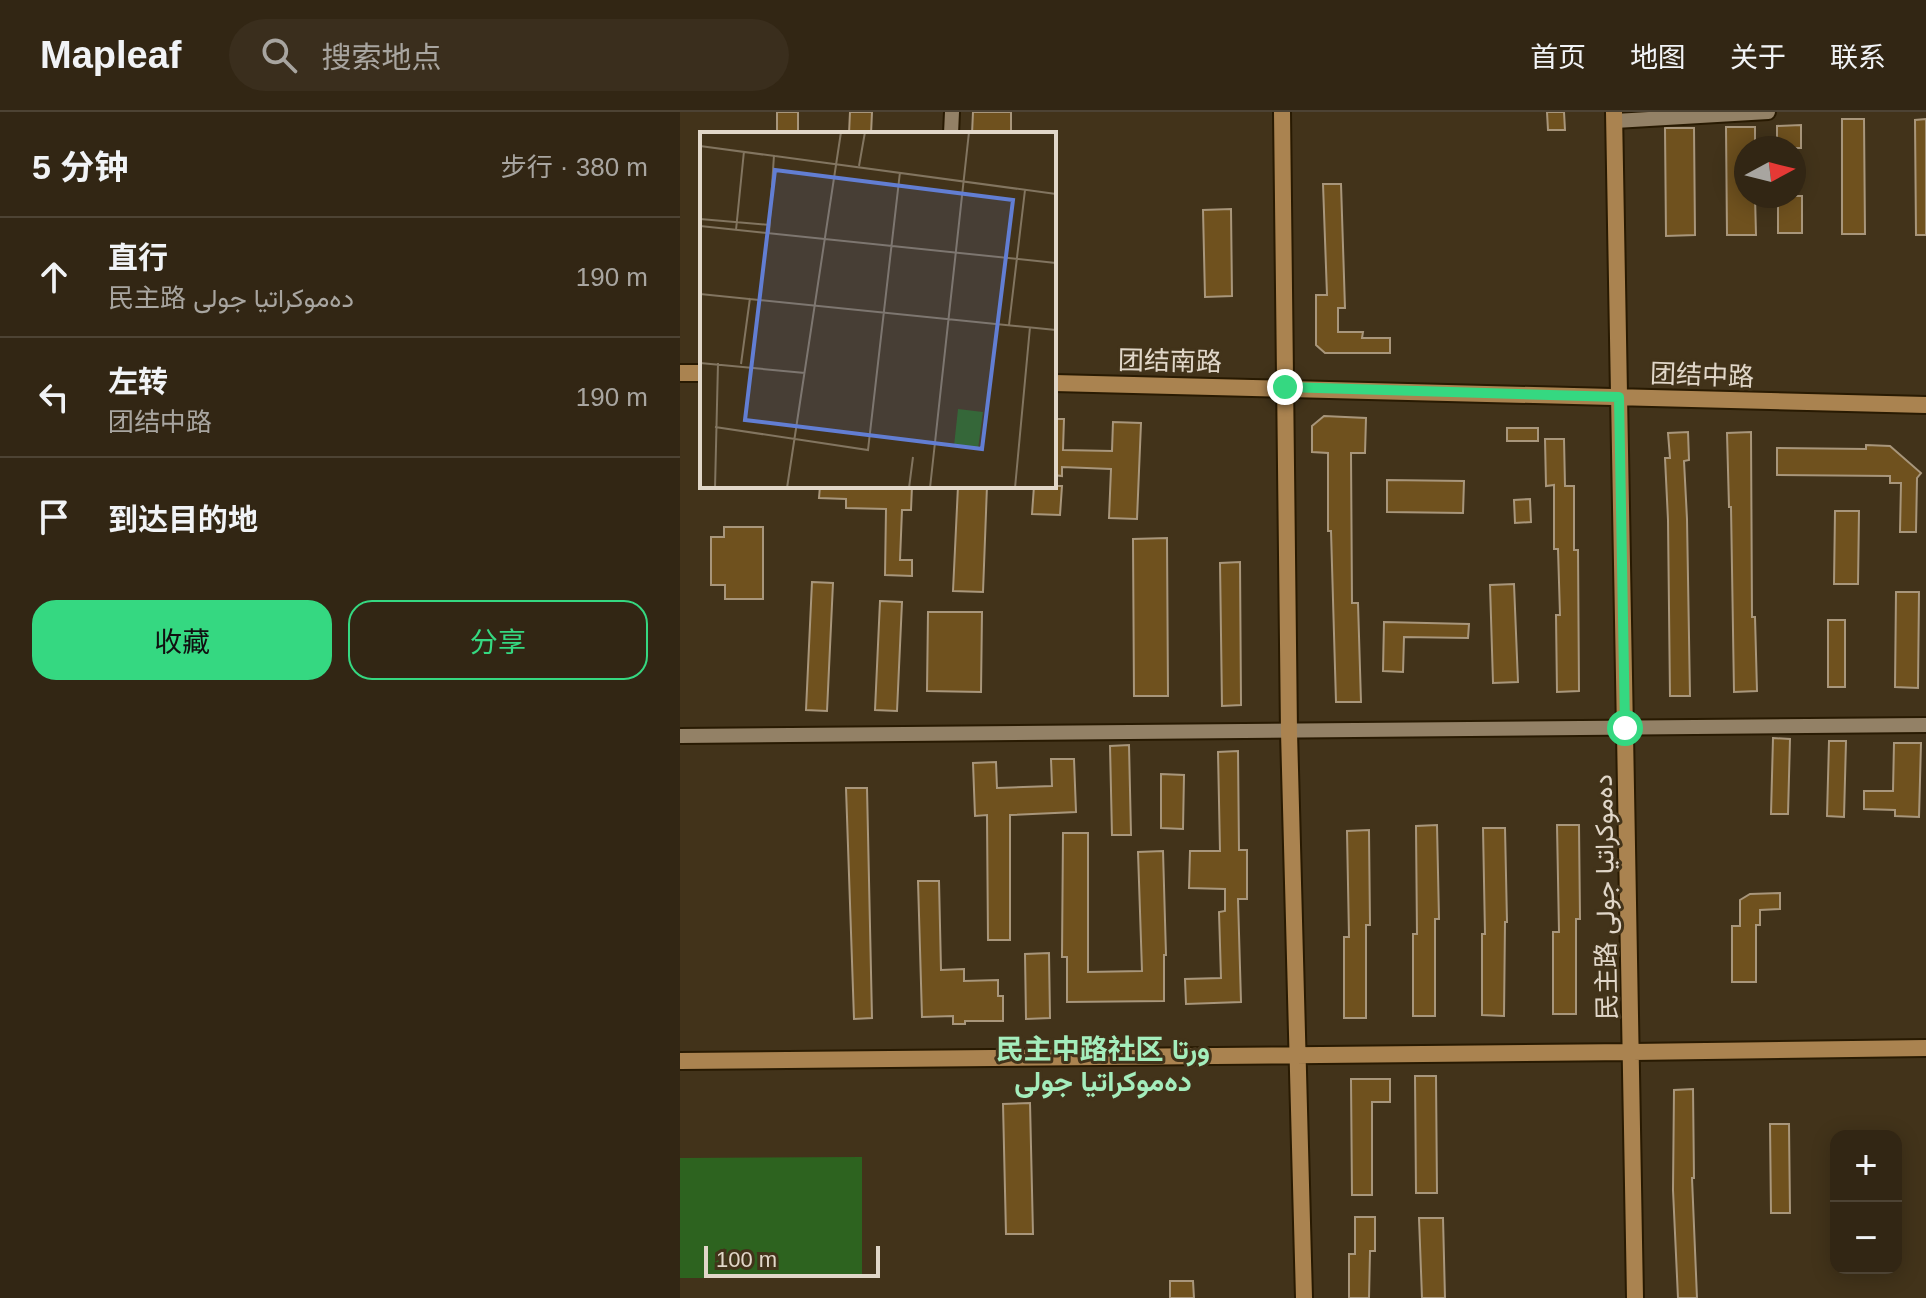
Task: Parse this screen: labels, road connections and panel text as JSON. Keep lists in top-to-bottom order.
{
  "streets": {
    "street": ["团结南路", "团结中路", "民主路 دەموكراتيا جولى"]
  },
  "crossings": [
    ["团结南路", "团结中路"],
    ["团结中路", "民主路 دەموكراتيا جولى"]
  ],
  "districts": ["民主中路社区 ورتا دەموكراتيا جولى"],
  "scale_bar": "100 m",
  "north": "right",
  "page": {
    "header": "Mapleaf",
    "search": "搜索地点",
    "nav": [
      "首页",
      "地图",
      "关于",
      "联系"
    ],
    "heading": ["5 分钟", "步行 · 380 m"],
    "list": [
      ["直行", "民主路 دەموكراتيا جولى", "190 m"],
      ["左转", "团结中路", "190 m"],
      "到达目的地"
    ],
    "buttons": ["收藏", "分享"],
    "map_buttons": ["+", "−"],
    "scale": "100 m"
  }
}
